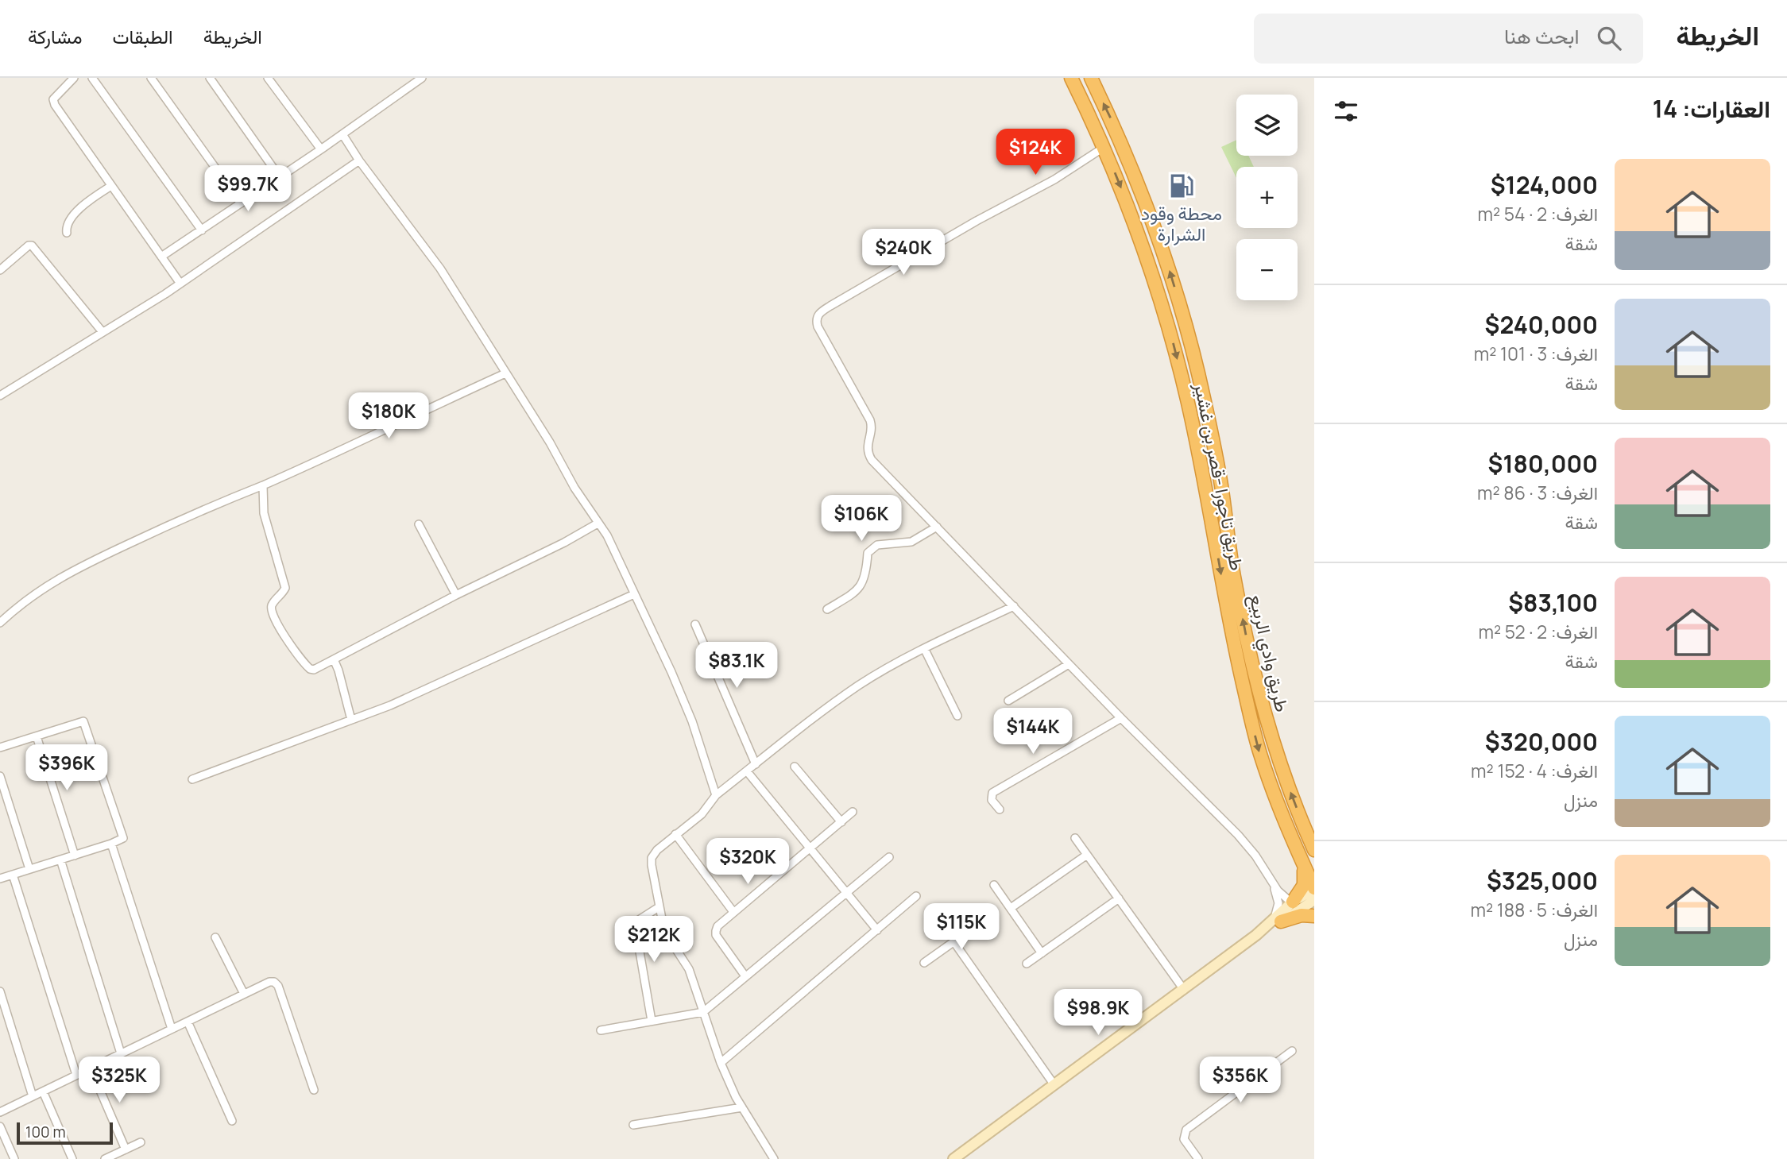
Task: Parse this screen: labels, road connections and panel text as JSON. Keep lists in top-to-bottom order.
{
  "streets": {
    "highway": ["طريق تاجورا -قصر بن غشير", "طريق وادي الربيع"]
  },
  "one_way": ["طريق تاجورا -قصر بن غشير", "طريق وادي الربيع"],
  "places": {
    "fuel station": ["محطة وقود الشرارة"]
  },
  "scale_bar": "100 m",
  "page": {
    "header": "الخريطة",
    "search": "ابحث هنا",
    "nav": ["الخريطة", "الطبقات", "مشاركة"],
    "heading": "العقارات: 14",
    "map_buttons": ["+", "−"],
    "price": [
      "$124K",
      "$99.7K",
      "$240K",
      "$180K",
      "$106K",
      "$83.1K",
      "$144K",
      "$396K",
      "$320K",
      "$115K",
      "$212K",
      "$98.9K",
      "$325K",
      "$356K"
    ],
    "list": [
      {
        "name": "$124,000",
        "note": "الغرف: 2 · 54 m² · شقة"
      },
      {
        "name": "$240,000",
        "note": "الغرف: 3 · 101 m² · شقة"
      },
      {
        "name": "$180,000",
        "note": "الغرف: 3 · 86 m² · شقة"
      },
      {
        "name": "$83,100",
        "note": "الغرف: 2 · 52 m² · شقة"
      },
      {
        "name": "$320,000",
        "note": "الغرف: 4 · 152 m² · منزل"
      },
      {
        "name": "$325,000",
        "note": "الغرف: 5 · 188 m² · منزل"
      }
    ],
    "scale": "100 m"
  }
}
